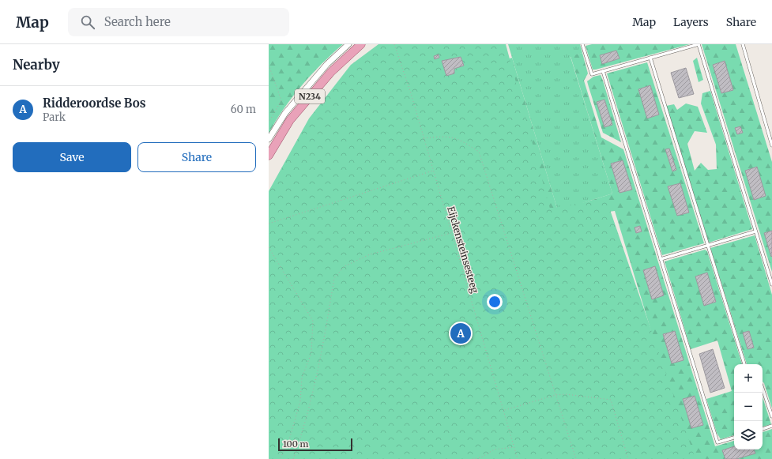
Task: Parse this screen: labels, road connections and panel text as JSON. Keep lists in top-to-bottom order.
{
  "streets": {
    "main road": ["N234"],
    "path": ["Eijckensteinsesteeg"]
  },
  "scale_bar": "100 m",
  "page": {
    "header": "Map",
    "search": "Search here",
    "nav": ["Map", "Layers", "Share"],
    "heading": "Nearby",
    "list": [
      {
        "mark": "A",
        "name": "Ridderoordse Bos",
        "note": "Park",
        "value": "60 m"
      }
    ],
    "buttons": ["Save", "Share"],
    "pins": "A",
    "map_buttons": ["+", "−"],
    "scale": "100 m"
  }
}
